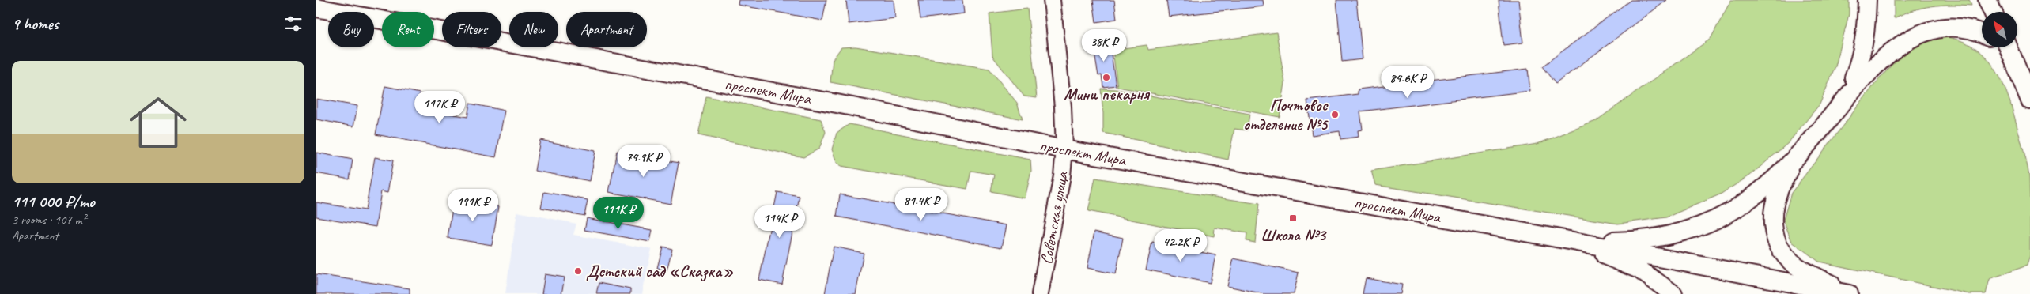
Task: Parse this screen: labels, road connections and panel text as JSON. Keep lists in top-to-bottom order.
{
  "streets": {
    "main road": ["проспект Мира", "Советская улица"]
  },
  "crossings": [
    ["проспект Мира", "Советская улица"]
  ],
  "places": {
    "other": ["Мини пекарня", "Почтовое отделение №5", "Детский сад «Сказка»"],
    "transit": ["Школа №3"]
  },
  "north": "top left",
  "page": {
    "heading": "9 homes",
    "chip": [
      "Buy",
      "Rent",
      "Filters",
      "New",
      "Apartment"
    ],
    "price": [
      "38K ₽",
      "84.6K ₽",
      "117K ₽",
      "74.9K ₽",
      "81.4K ₽",
      "191K ₽",
      "111K ₽",
      "114K ₽",
      "42.2K ₽"
    ],
    "list": [
      {
        "name": "111 000 ₽/mo",
        "note": "3 rooms · 107 m² · Apartment"
      }
    ]
  }
}
